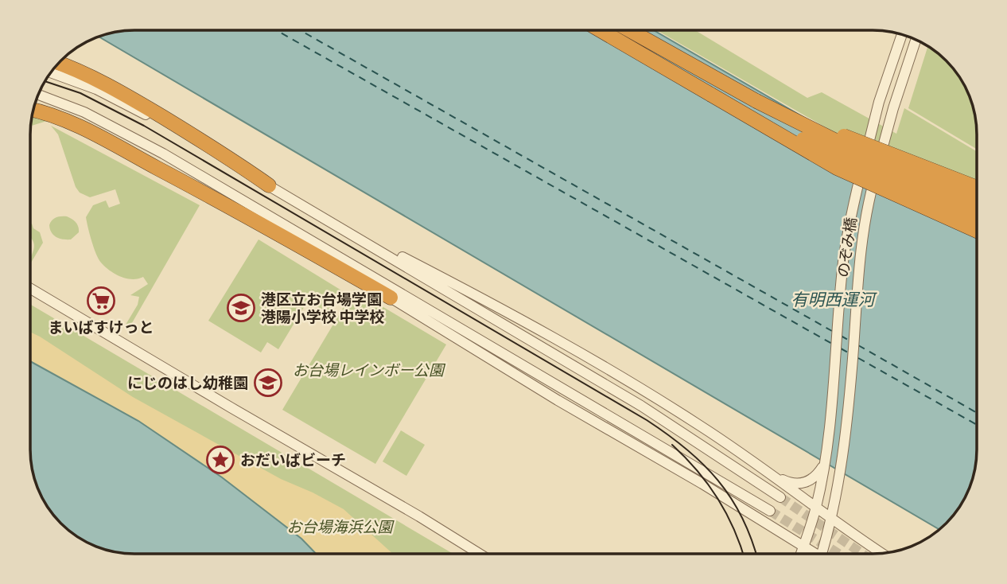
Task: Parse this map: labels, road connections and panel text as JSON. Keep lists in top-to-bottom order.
{
  "streets": {
    "street": ["のぞみ橋"]
  },
  "water": ["有明西運河"],
  "parks": ["お台場レインボー公園", "お台場海浜公園"],
  "places": {
    "supermarket": ["まいばすけっと"],
    "school or university": ["港区立お台場学園 港陽小学校 中学校", "にじのはし幼稚園"],
    "place": ["おだいばビーチ"]
  }
}
